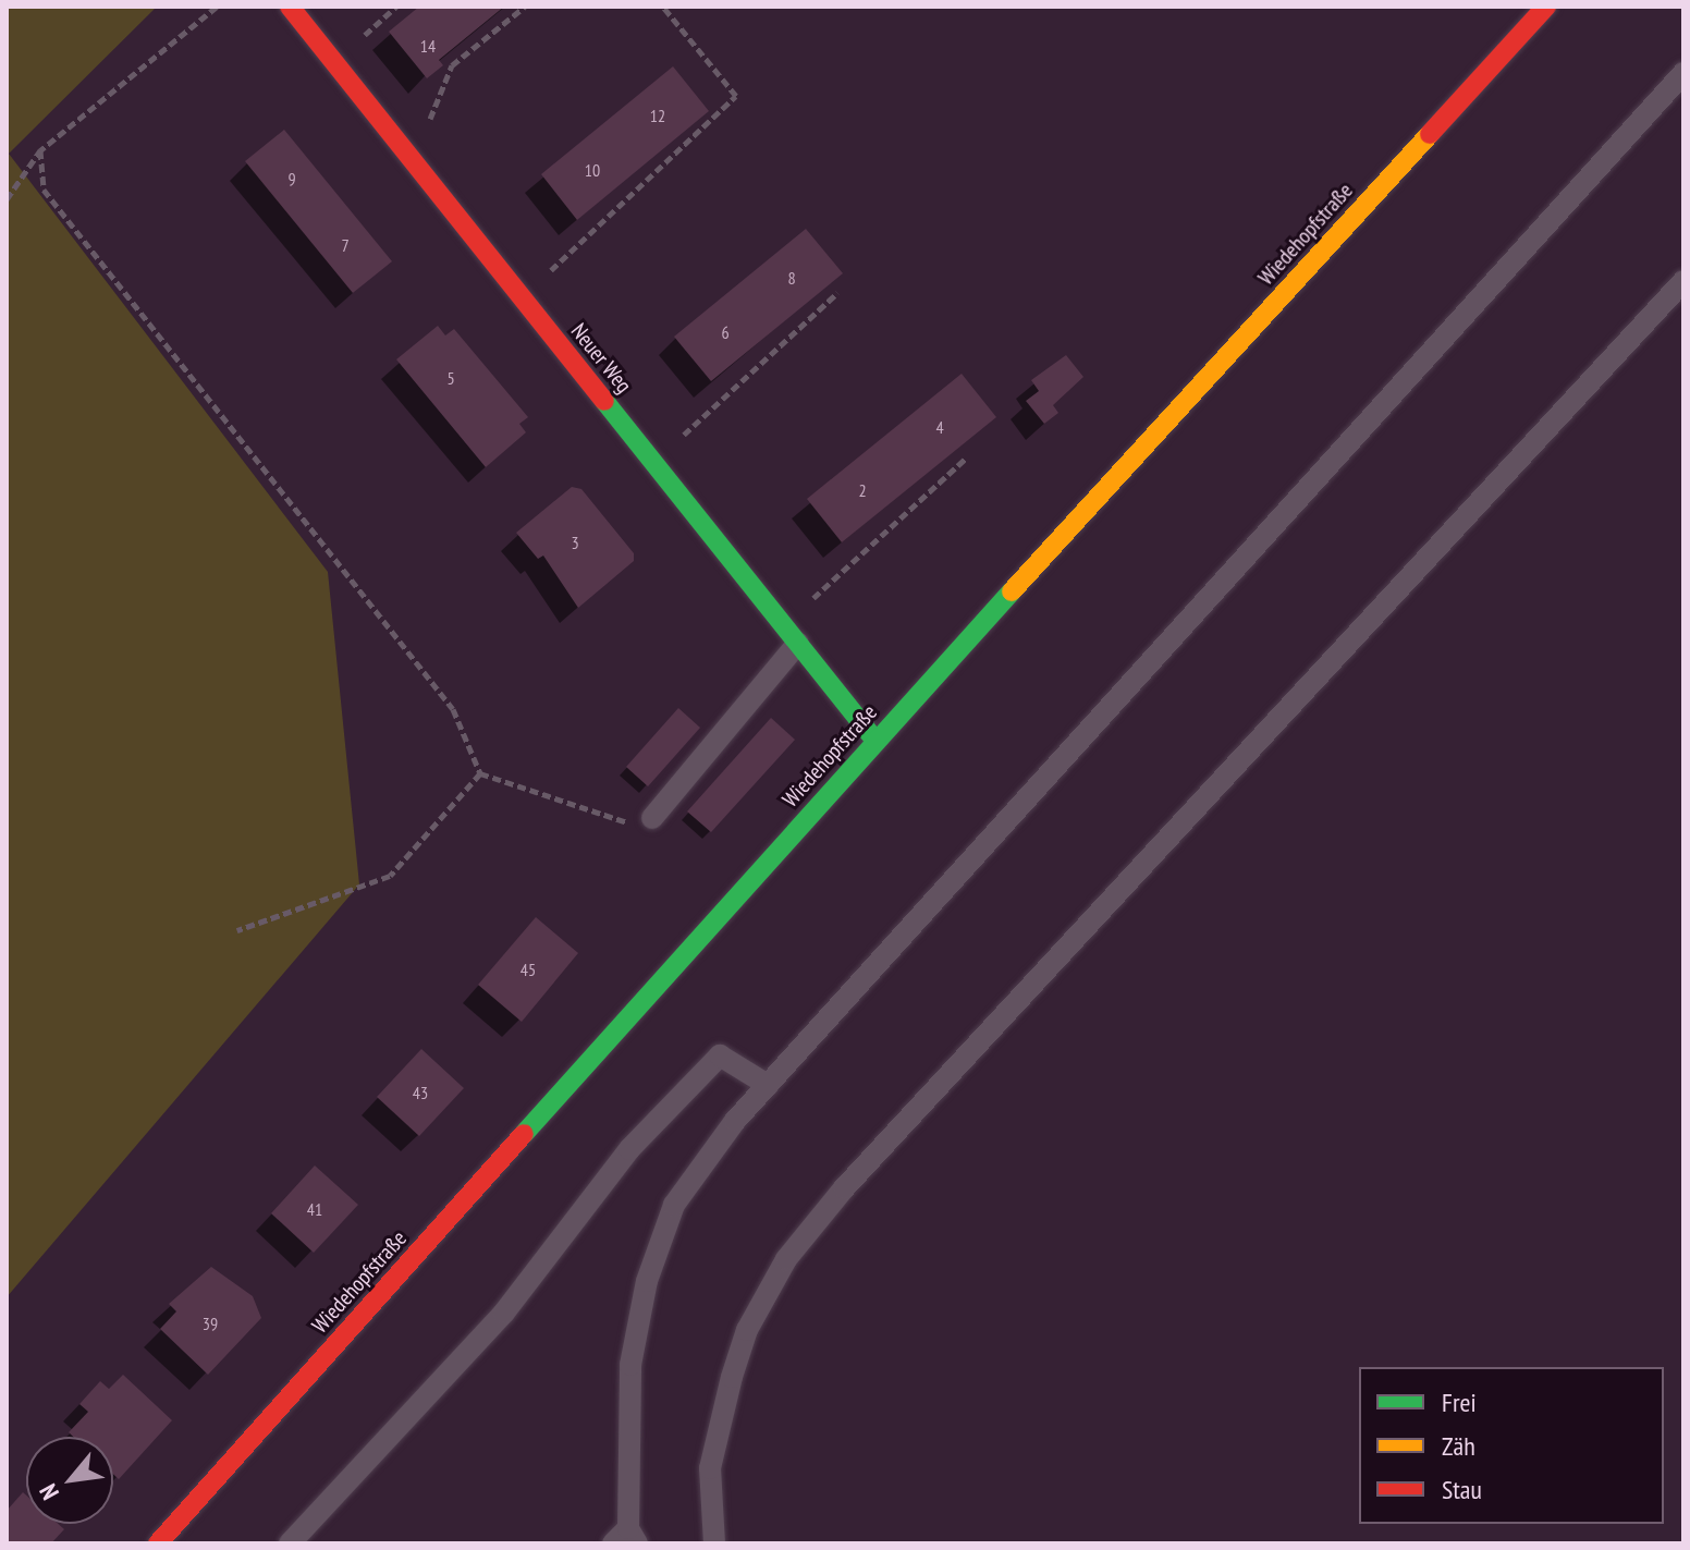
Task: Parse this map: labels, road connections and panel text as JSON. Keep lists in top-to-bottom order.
{
  "streets": {
    "main road": ["Wiedehopfstraße", "Neuer Weg"]
  },
  "crossings": [
    ["Wiedehopfstraße", "Neuer Weg"]
  ],
  "house_numbers": [
    "14",
    "12",
    "10",
    "9",
    "7",
    "8",
    "6",
    "5",
    "4",
    "2",
    "3",
    "45",
    "43",
    "41",
    "39"
  ],
  "legend": ["Frei", "Zäh", "Stau"],
  "north": "bottom left"
}
